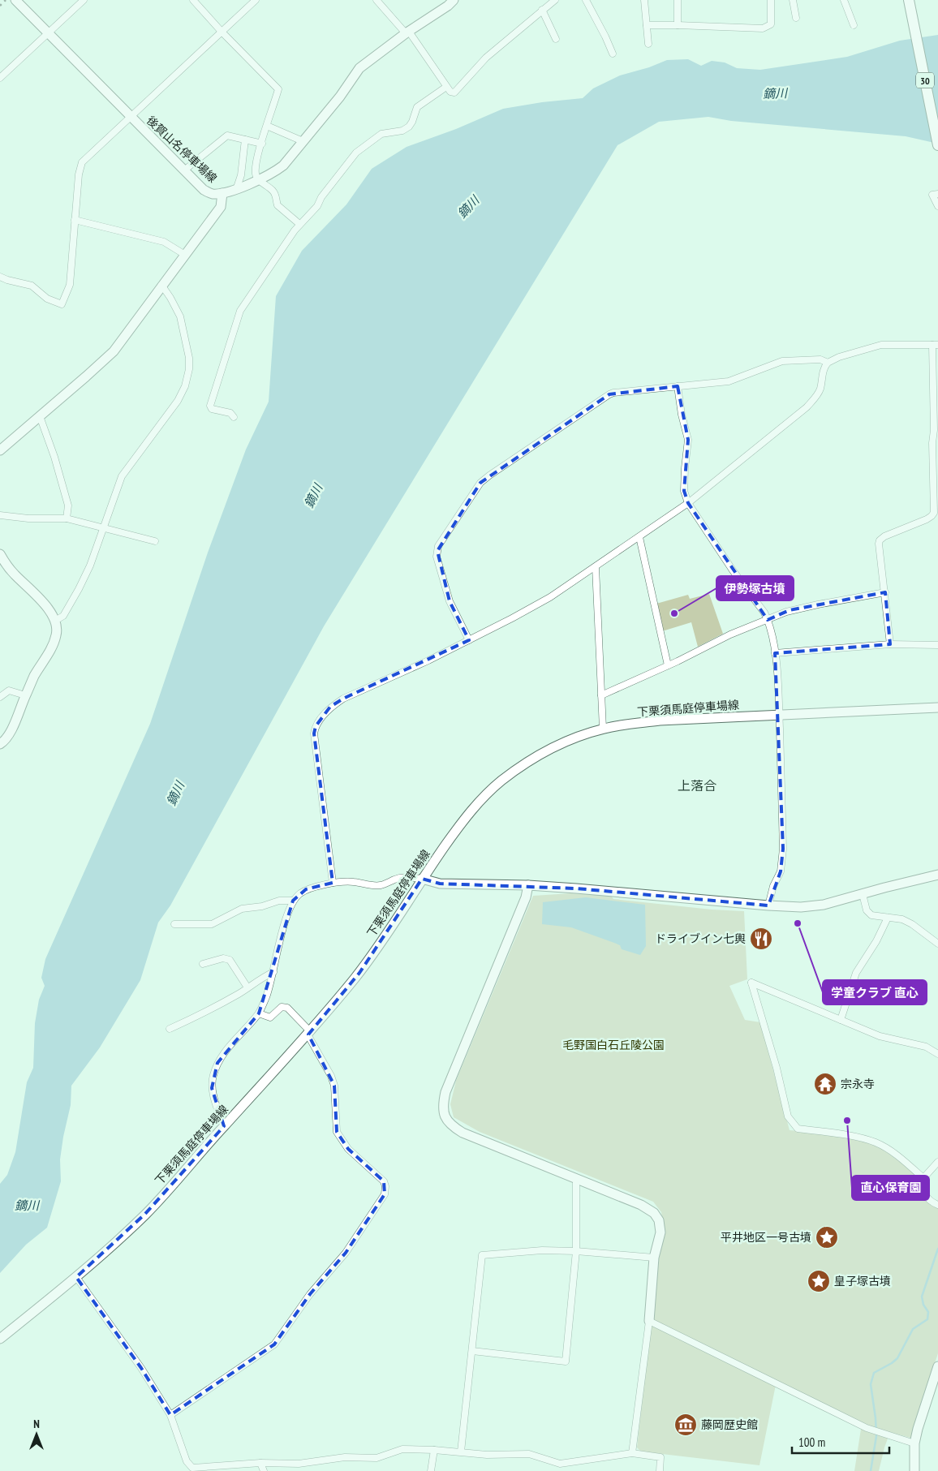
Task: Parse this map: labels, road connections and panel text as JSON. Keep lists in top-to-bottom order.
{
  "streets": {
    "main road": ["30", "後賀山名停車場線", "下栗須馬庭停車場線"]
  },
  "districts": ["上落合"],
  "water": ["鏑川"],
  "parks": ["毛野国白石丘陵公園"],
  "places": {
    "other": ["伊勢塚古墳", "学童クラブ 直心", "直心保育園"],
    "restaurant": ["ドライブイン七輿"],
    "temple": ["宗永寺"],
    "place": ["平井地区一号古墳", "皇子塚古墳"],
    "museum": ["藤岡歴史館"]
  },
  "scale_bar": "100 m",
  "north": "top"
}
